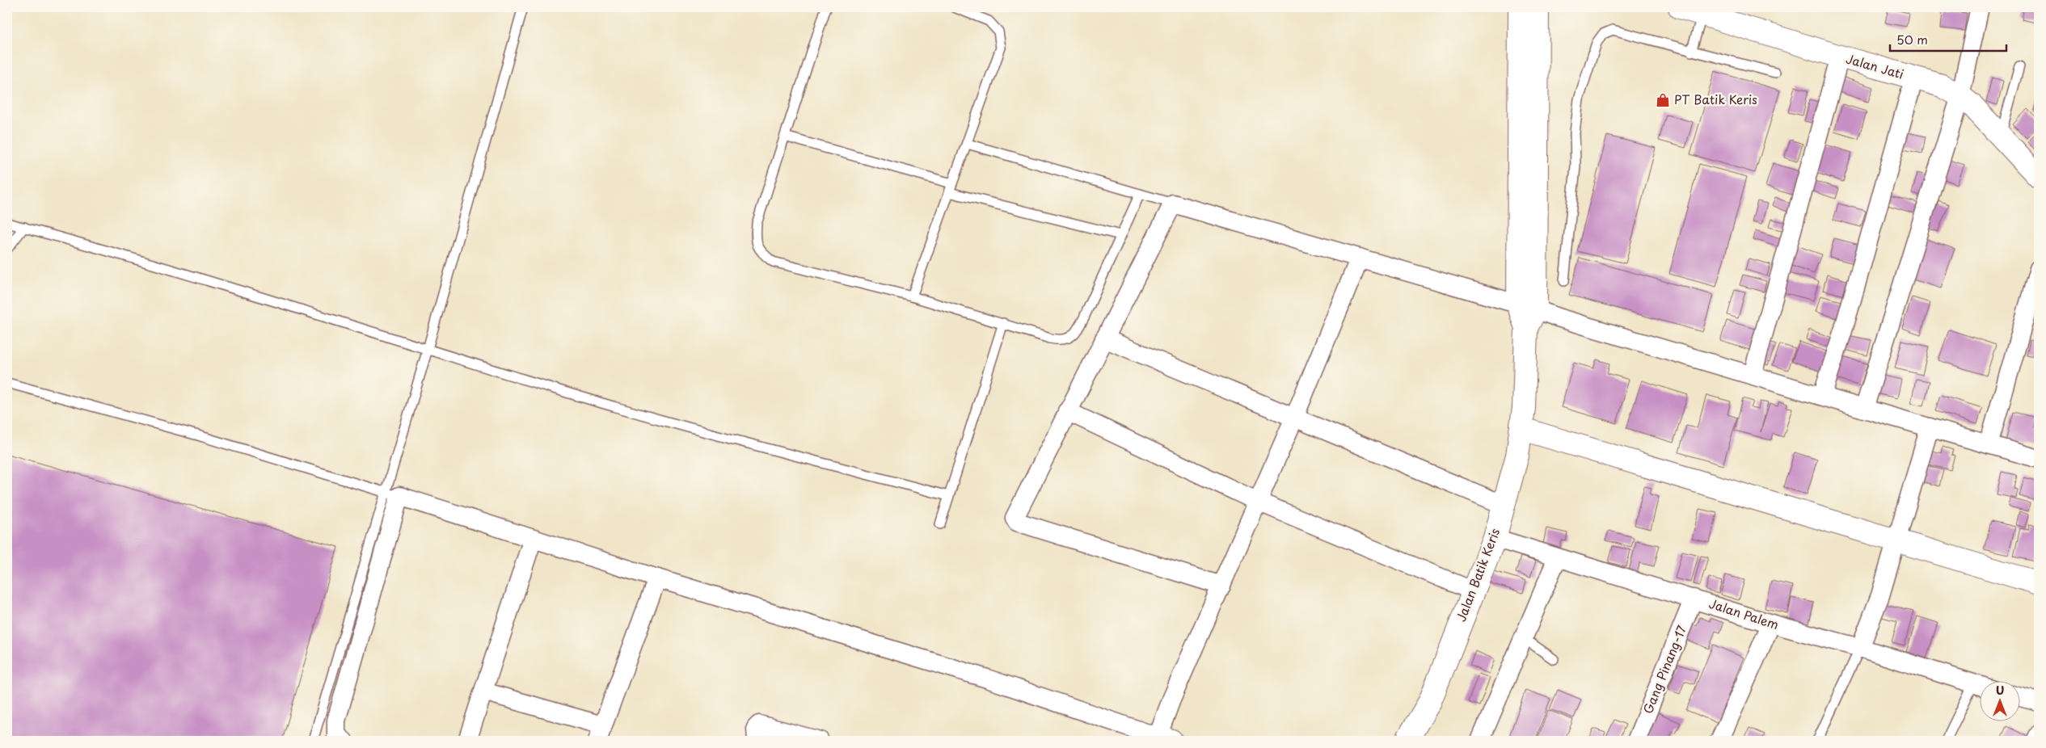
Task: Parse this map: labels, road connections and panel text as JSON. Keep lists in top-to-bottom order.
{
  "streets": {
    "street": [
      "Jalan Jati",
      "Jalan Batik Keris",
      "Jalan Palem",
      "Gang Pinang-17"
    ]
  },
  "crossings": [
    ["Jalan Batik Keris", "Jalan Palem"],
    ["Jalan Palem", "Gang Pinang-17"]
  ],
  "places": {
    "shop": ["PT Batik Keris"]
  },
  "scale_bar": "50 m",
  "north": "top"
}
